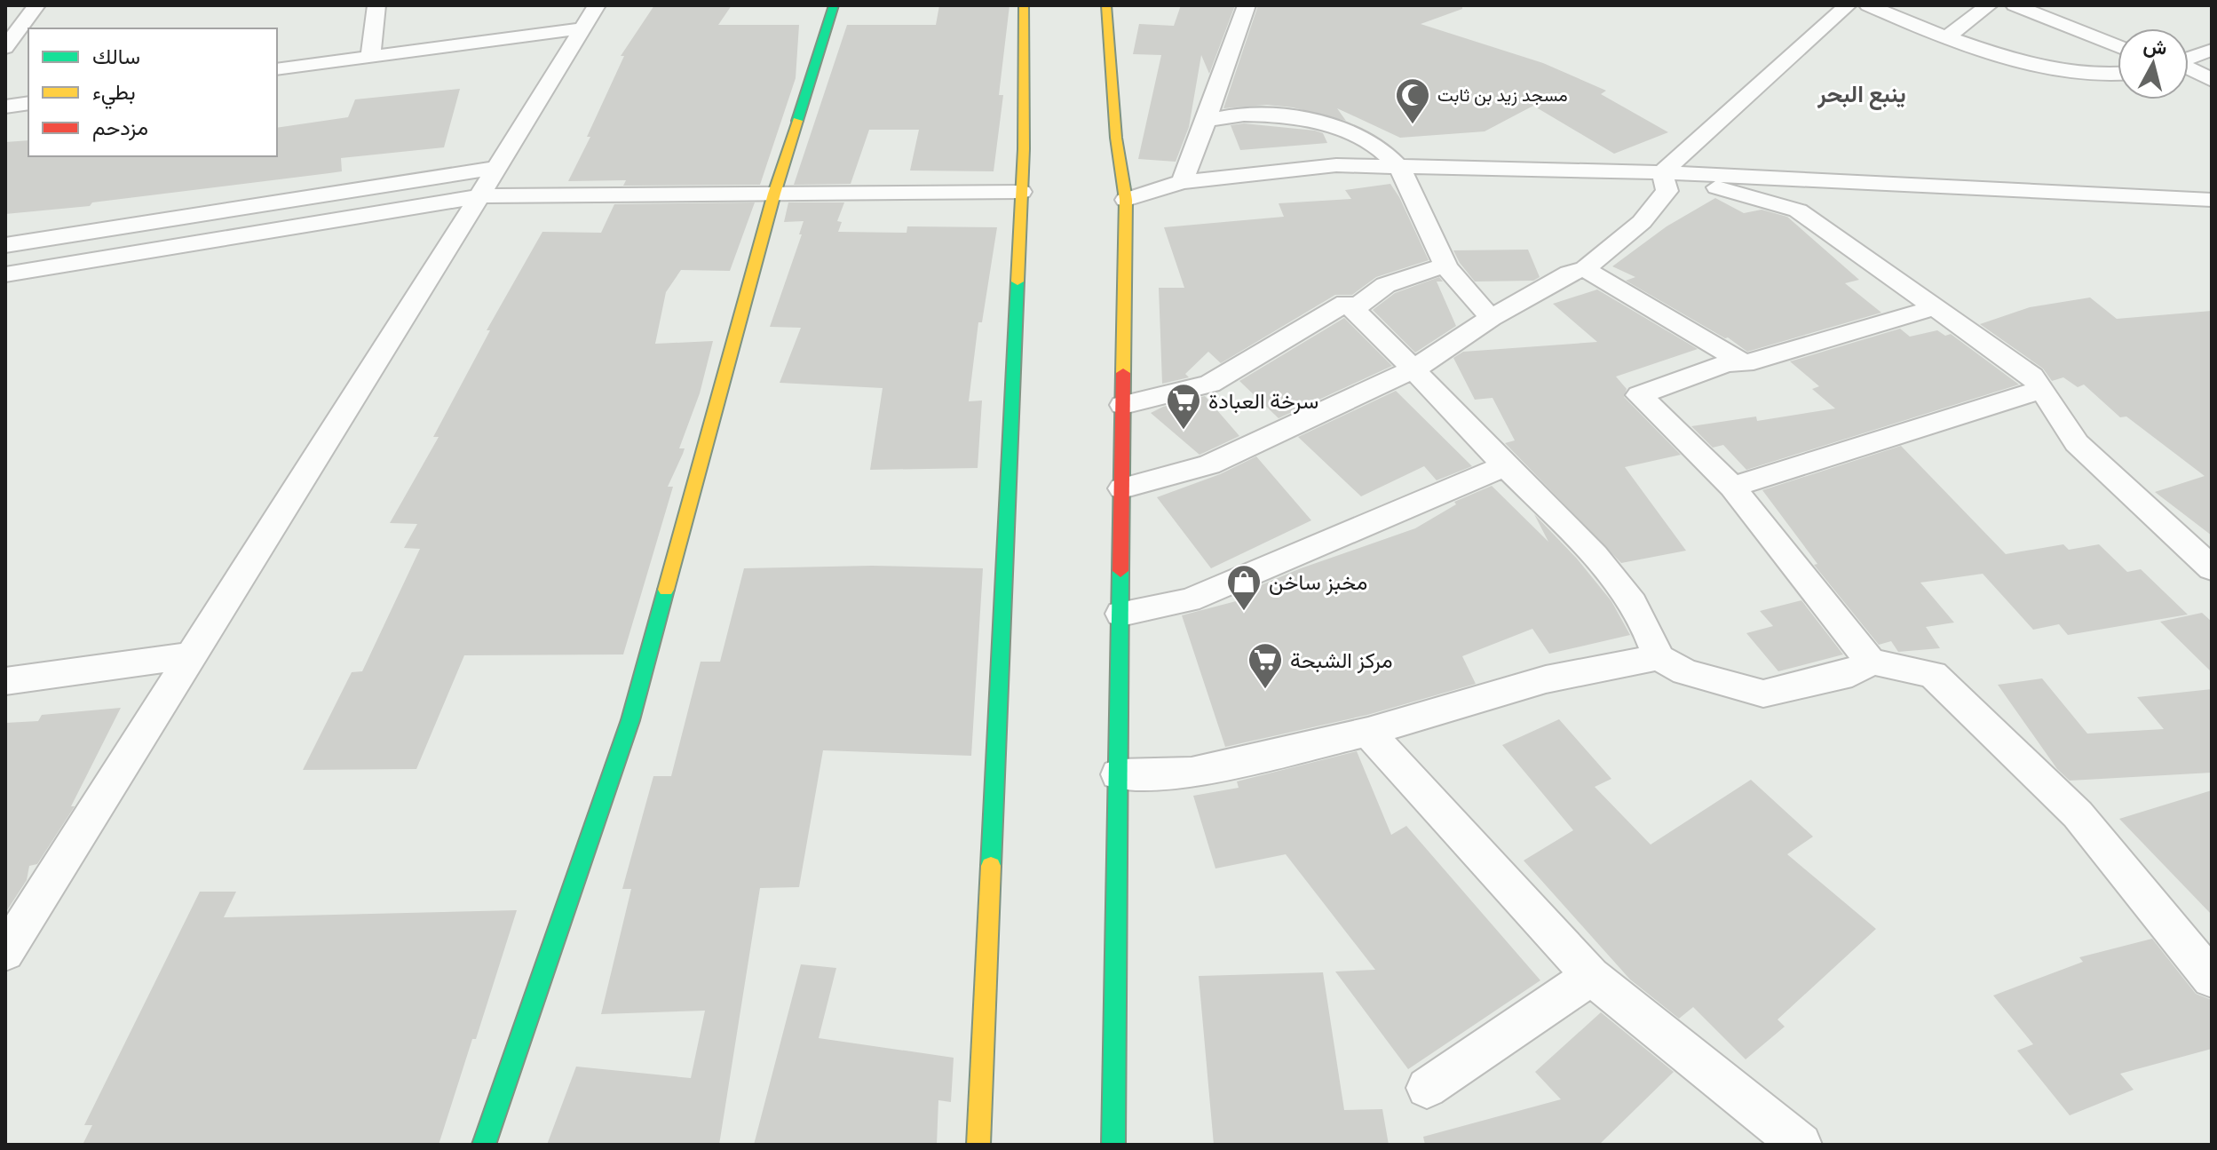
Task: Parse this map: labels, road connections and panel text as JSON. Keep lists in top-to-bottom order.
{
  "districts": ["ينبع البحر"],
  "places": {
    "mosque": ["مسجد زيد بن ثابت"],
    "supermarket": ["سرخة العبادة", "مركز الشبحة"],
    "shop": ["مخبز ساخن"]
  },
  "legend": ["سالك", "بطيء", "مزدحم"],
  "north": "top"
}
